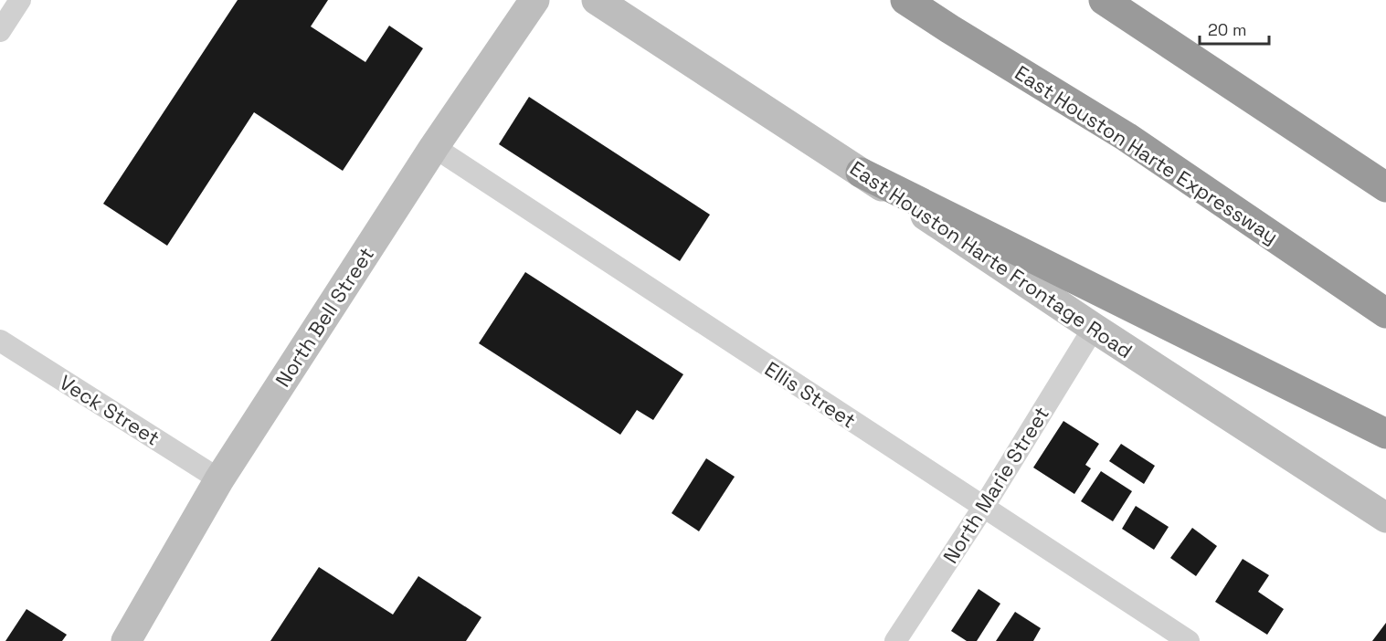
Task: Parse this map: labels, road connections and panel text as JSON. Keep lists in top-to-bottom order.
{
  "streets": {
    "highway": ["East Houston Harte Expressway"],
    "main road": ["East Houston Harte Frontage Road", "North Bell Street"],
    "street": ["Ellis Street", "Veck Street", "North Marie Street"]
  },
  "crossings": [
    ["East Houston Harte Frontage Road", "North Marie Street"],
    ["North Bell Street", "Ellis Street"],
    ["North Bell Street", "Veck Street"],
    ["Ellis Street", "North Marie Street"]
  ],
  "scale_bar": "20 m"
}
